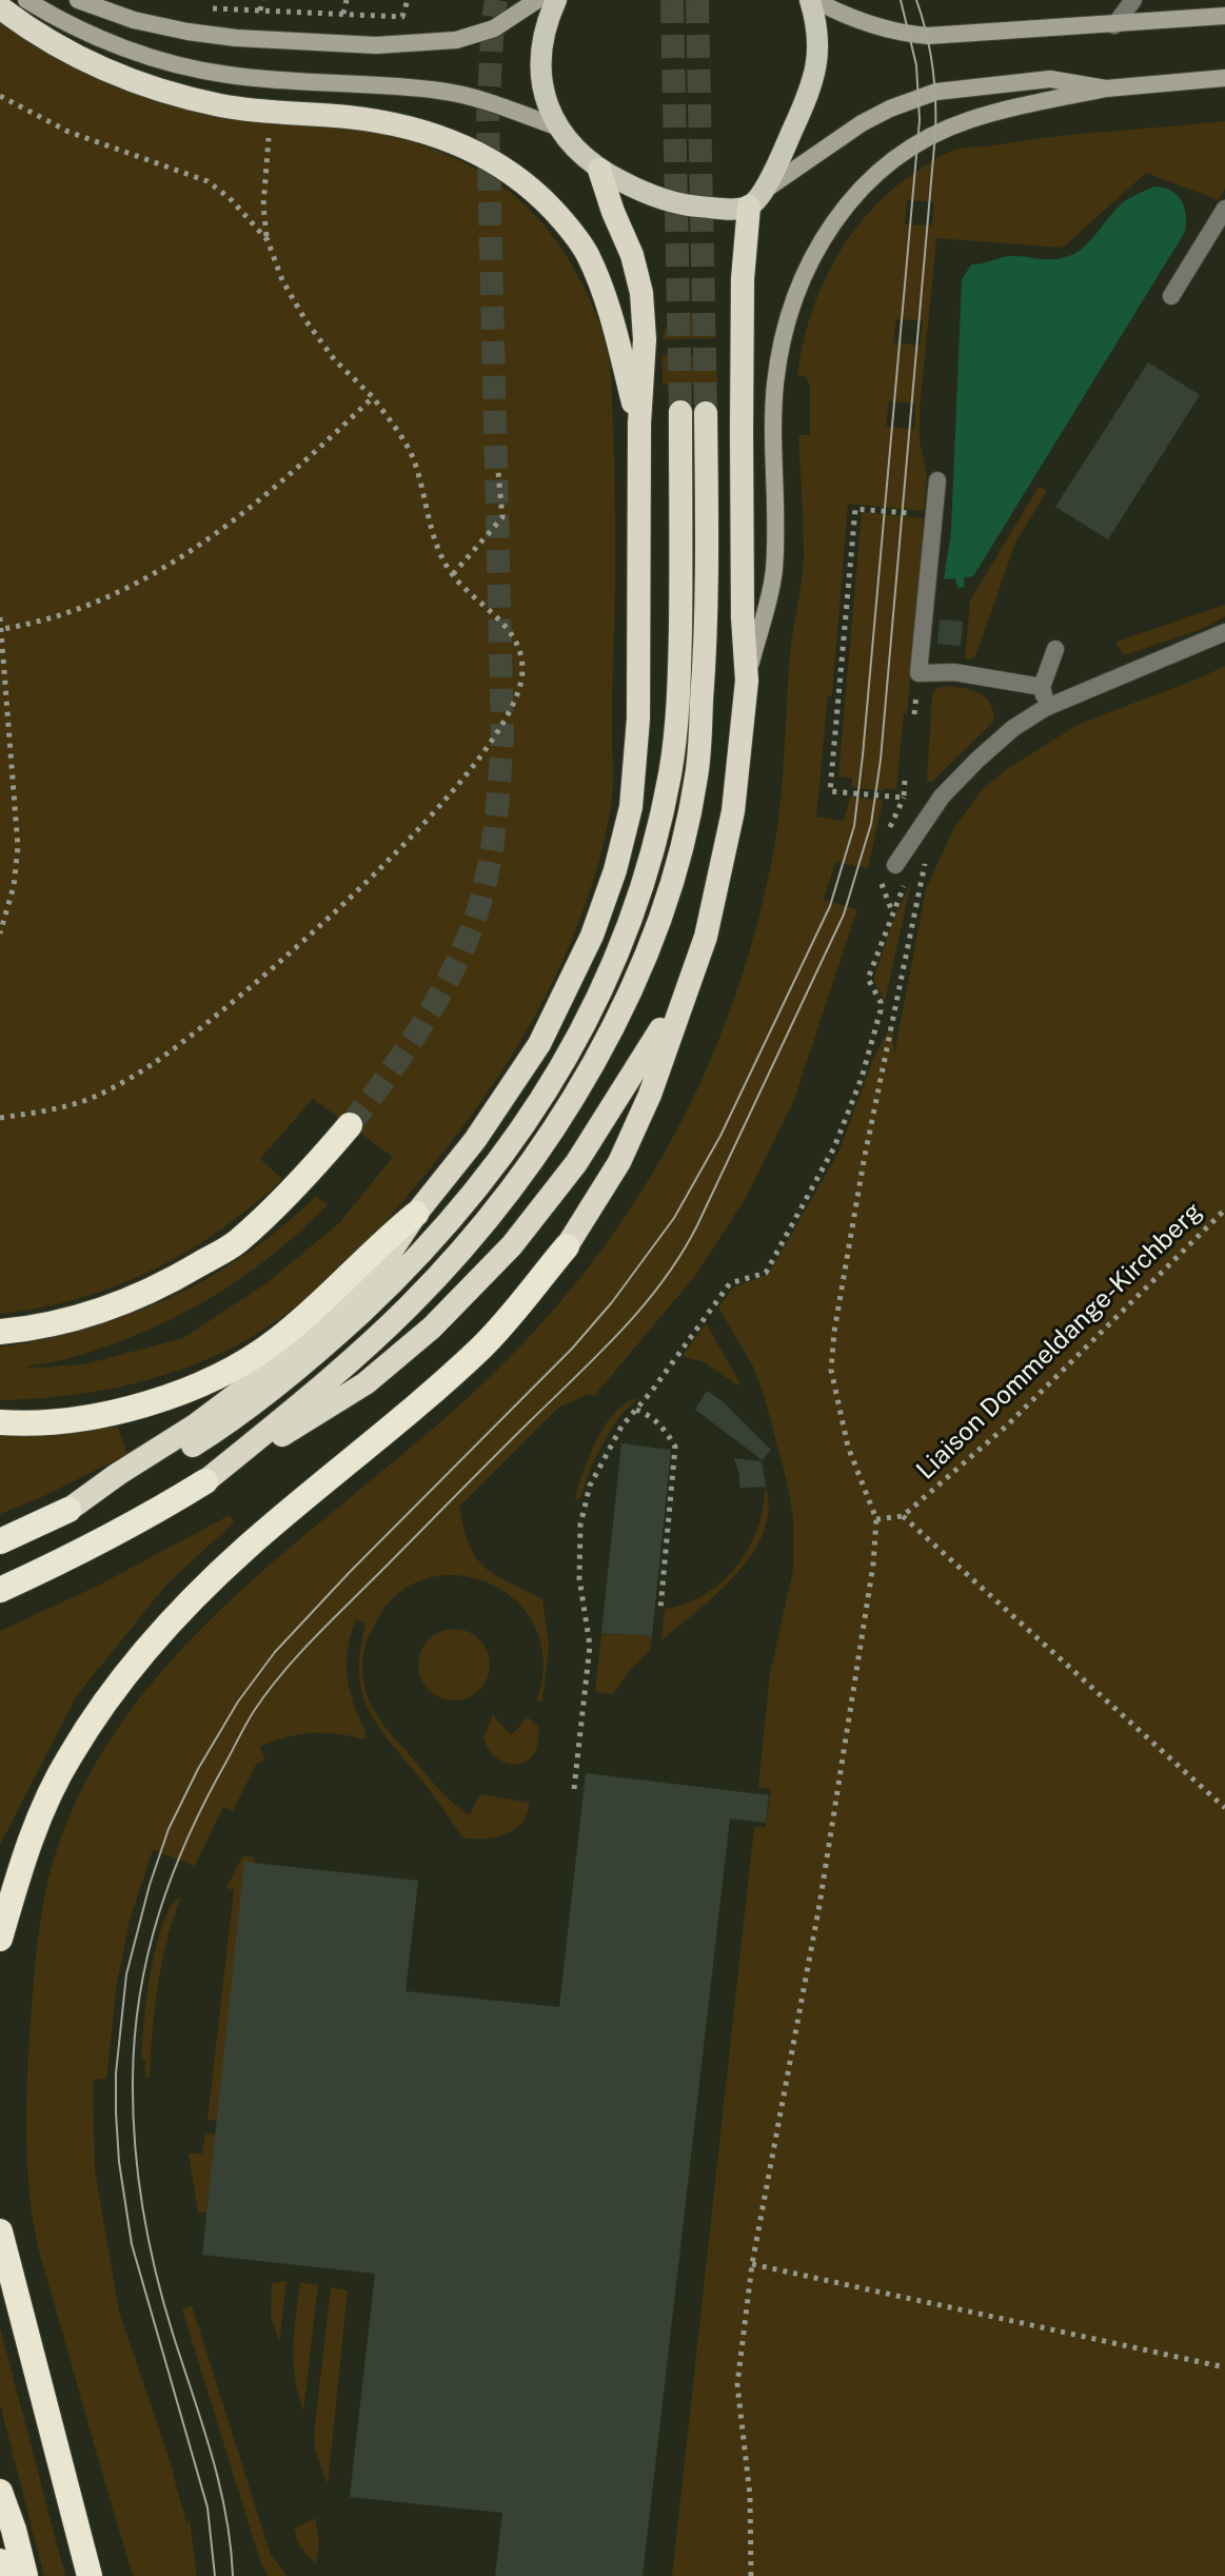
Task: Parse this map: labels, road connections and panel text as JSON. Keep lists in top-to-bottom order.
{
  "streets": {
    "path": ["Liaison Dommeldange-Kirchberg"]
  }
}
